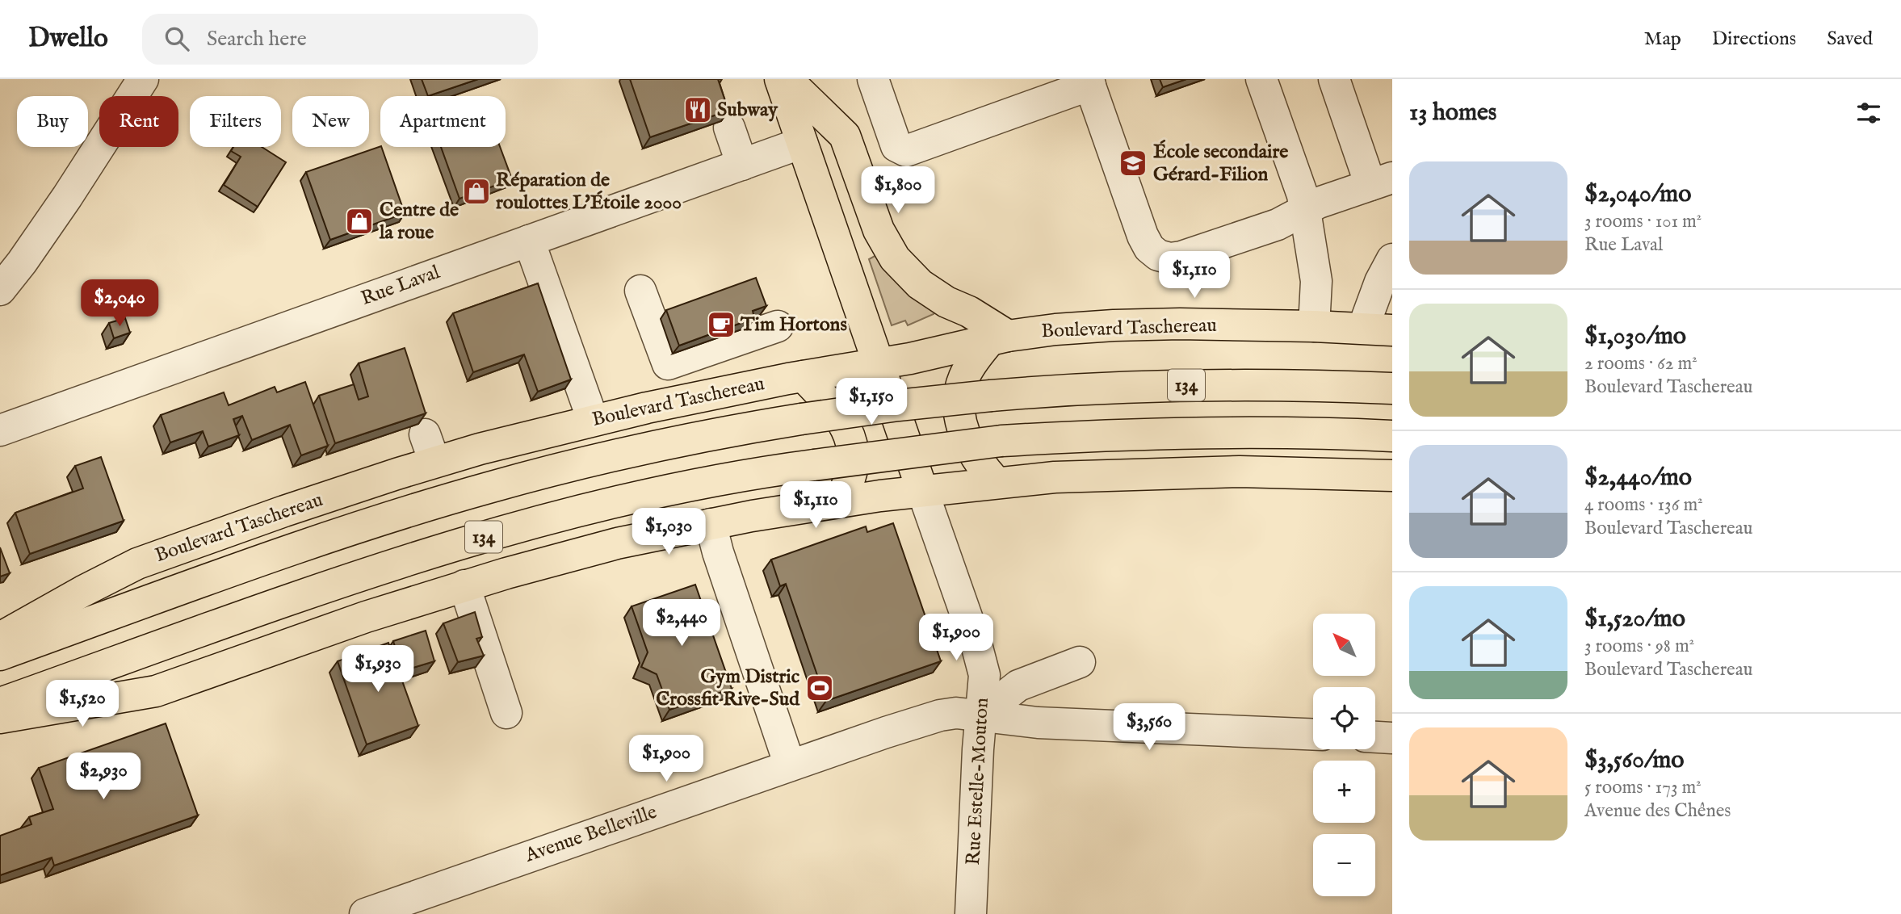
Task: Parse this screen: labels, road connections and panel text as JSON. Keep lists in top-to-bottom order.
{
  "streets": {
    "main road": ["Boulevard Taschereau", "134"],
    "street": ["Rue Laval", "Rue Estelle-Mouton", "Avenue Belleville"]
  },
  "crossings": [
    ["Rue Estelle-Mouton", "Avenue Belleville"]
  ],
  "places": {
    "restaurant": ["Subway"],
    "school or university": ["École secondaire Gérard-Filion"],
    "shop": ["Réparation de roulottes L'Étoile 2000", "Centre de la roue"],
    "cafe": ["Tim Hortons"],
    "sports": ["Gym Distric Crossfit Rive-Sud"]
  },
  "north": "top left",
  "page": {
    "header": "Dwello",
    "search": "Search here",
    "nav": ["Map", "Directions", "Saved"],
    "heading": "13 homes",
    "chip": [
      "Buy",
      "Rent",
      "Filters",
      "New",
      "Apartment"
    ],
    "list": [
      {
        "name": "$2,040/mo",
        "note": "3 rooms · 101 m² · Rue Laval"
      },
      {
        "name": "$1,030/mo",
        "note": "2 rooms · 62 m² · Boulevard Taschereau"
      },
      {
        "name": "$2,440/mo",
        "note": "4 rooms · 136 m² · Boulevard Taschereau"
      },
      {
        "name": "$1,520/mo",
        "note": "3 rooms · 98 m² · Boulevard Taschereau"
      },
      {
        "name": "$3,560/mo",
        "note": "5 rooms · 173 m² · Avenue des Chênes"
      }
    ],
    "price": [
      "$1,800",
      "$1,110",
      "$2,040",
      "$1,150",
      "$1,110",
      "$1,030",
      "$2,440",
      "$1,900",
      "$1,930",
      "$1,520",
      "$3,560",
      "$1,900",
      "$2,930"
    ],
    "map_buttons": ["+", "−"]
  }
}
